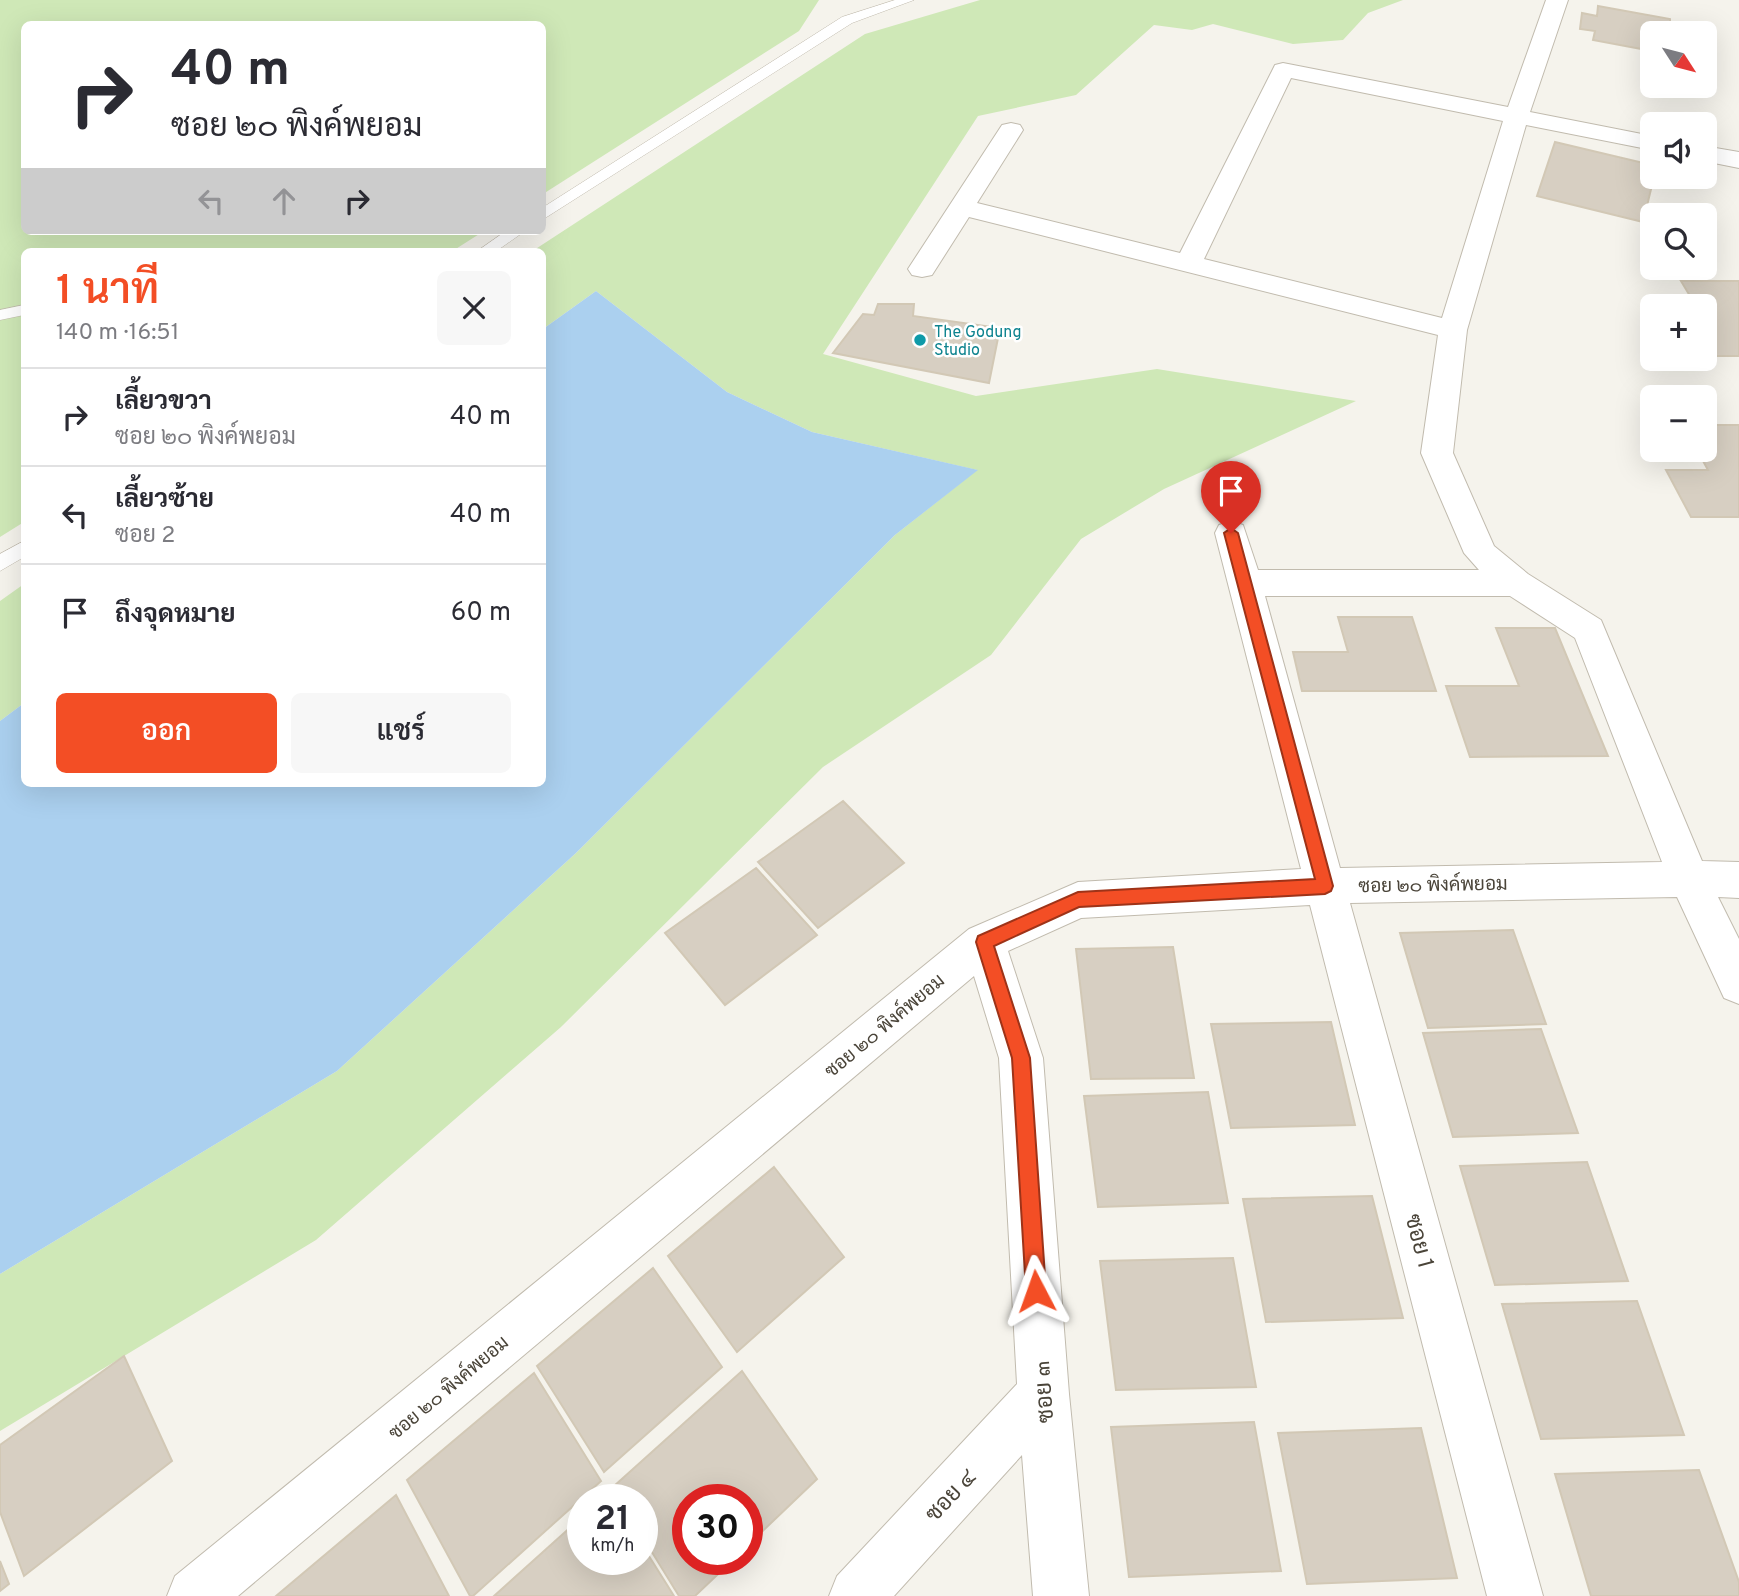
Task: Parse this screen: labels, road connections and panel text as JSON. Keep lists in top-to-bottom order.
{
  "streets": {
    "street": [
      "ซอย ๒๐ พิงค์พยอม",
      "ซอย 1",
      "ซอย ๓",
      "ซอย ๔"
    ]
  },
  "crossings": [
    ["ซอย ๒๐ พิงค์พยอม", "ซอย 1"],
    ["ซอย ๒๐ พิงค์พยอม", "ซอย ๓"],
    ["ซอย ๓", "ซอย ๔"]
  ],
  "places": ["The Godung Studio"],
  "north": "bottom right",
  "page": {
    "map_buttons": ["+", "−"],
    "turn": ["40 m", "ซอย ๒๐ พิงค์พยอม"],
    "heading": ["1 นาที", "140 m · 16:51"],
    "list": [
      {
        "name": "เลี้ยวขวา",
        "note": "ซอย ๒๐ พิงค์พยอม",
        "value": "40 m"
      },
      {
        "name": "เลี้ยวซ้าย",
        "note": "ซอย 2",
        "value": "40 m"
      },
      {
        "name": "ถึงจุดหมาย",
        "value": "60 m"
      }
    ],
    "buttons": ["ออก", "แชร์"],
    "speed": "21 km/h",
    "limit": "30"
  }
}
